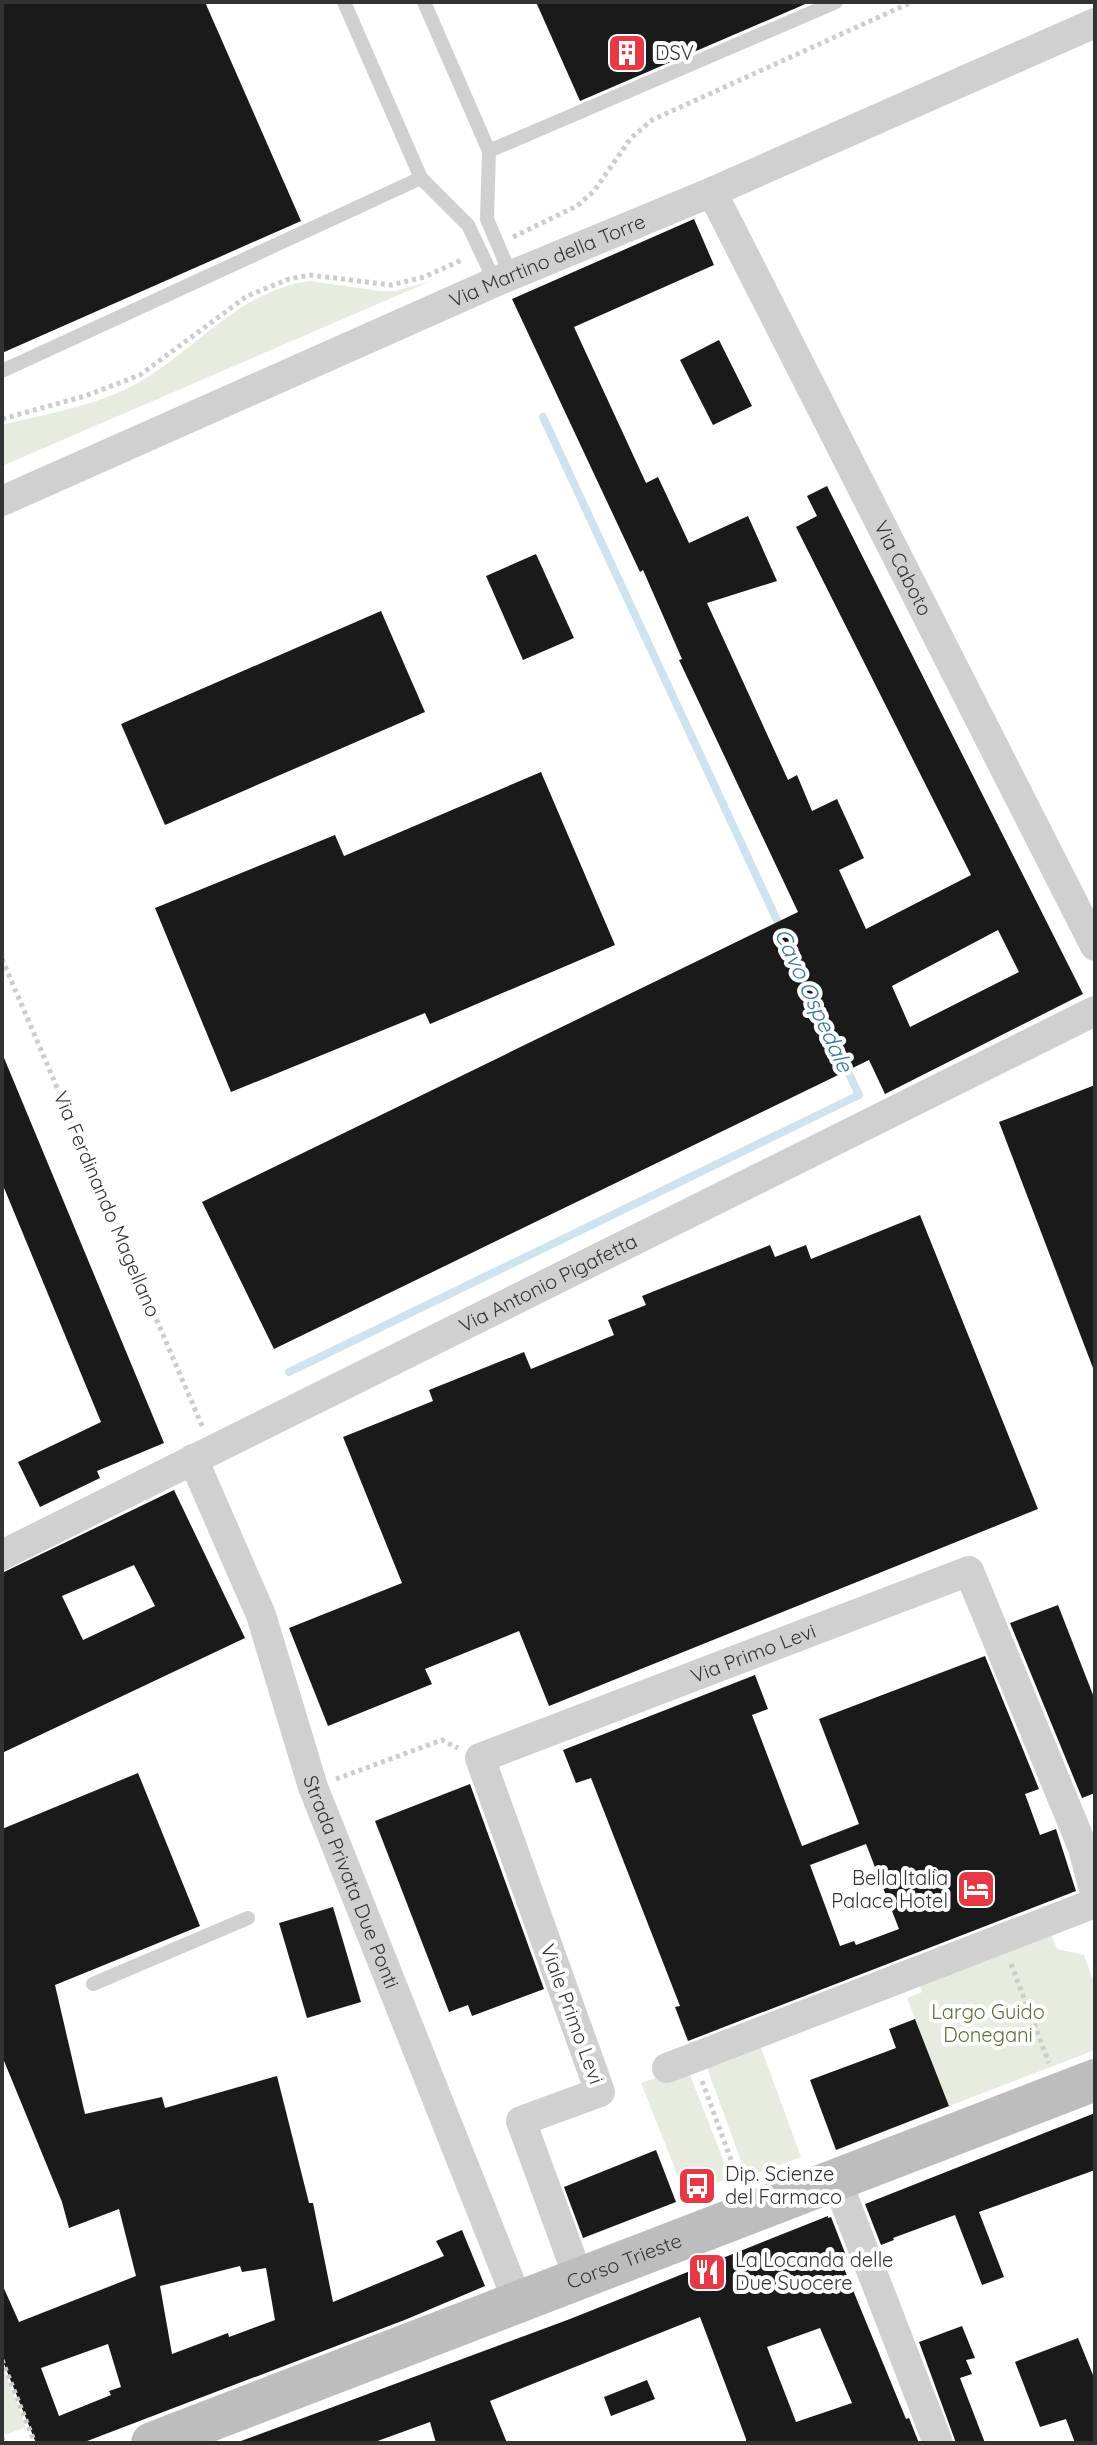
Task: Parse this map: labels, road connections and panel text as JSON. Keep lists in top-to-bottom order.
{
  "streets": {
    "main road": ["Corso Trieste"],
    "street": [
      "Via Martino della Torre",
      "Via Caboto",
      "Via Antonio Pigafetta",
      "Via Primo Levi",
      "Strada Privata Due Ponti",
      "Viale Primo Levi"
    ],
    "path": ["Via Ferdinando Magellano"]
  },
  "crossings": [
    ["Via Martino della Torre", "Via Caboto"],
    ["Via Ferdinando Magellano", "Via Antonio Pigafetta"],
    ["Via Ferdinando Magellano", "Strada Privata Due Ponti"],
    ["Via Antonio Pigafetta", "Strada Privata Due Ponti"],
    ["Via Primo Levi", "Viale Primo Levi"],
    ["Strada Privata Due Ponti", "Corso Trieste"],
    ["Viale Primo Levi", "Corso Trieste"]
  ],
  "water": ["Cavo Ospedale"],
  "parks": ["Largo Guido Donegani"],
  "places": {
    "building": ["DSV"],
    "hotel": ["Bella Italia Palace Hotel"],
    "bus stop": ["Dip. Scienze del Farmaco"],
    "restaurant": ["La Locanda delle Due Suocere"]
  }
}
